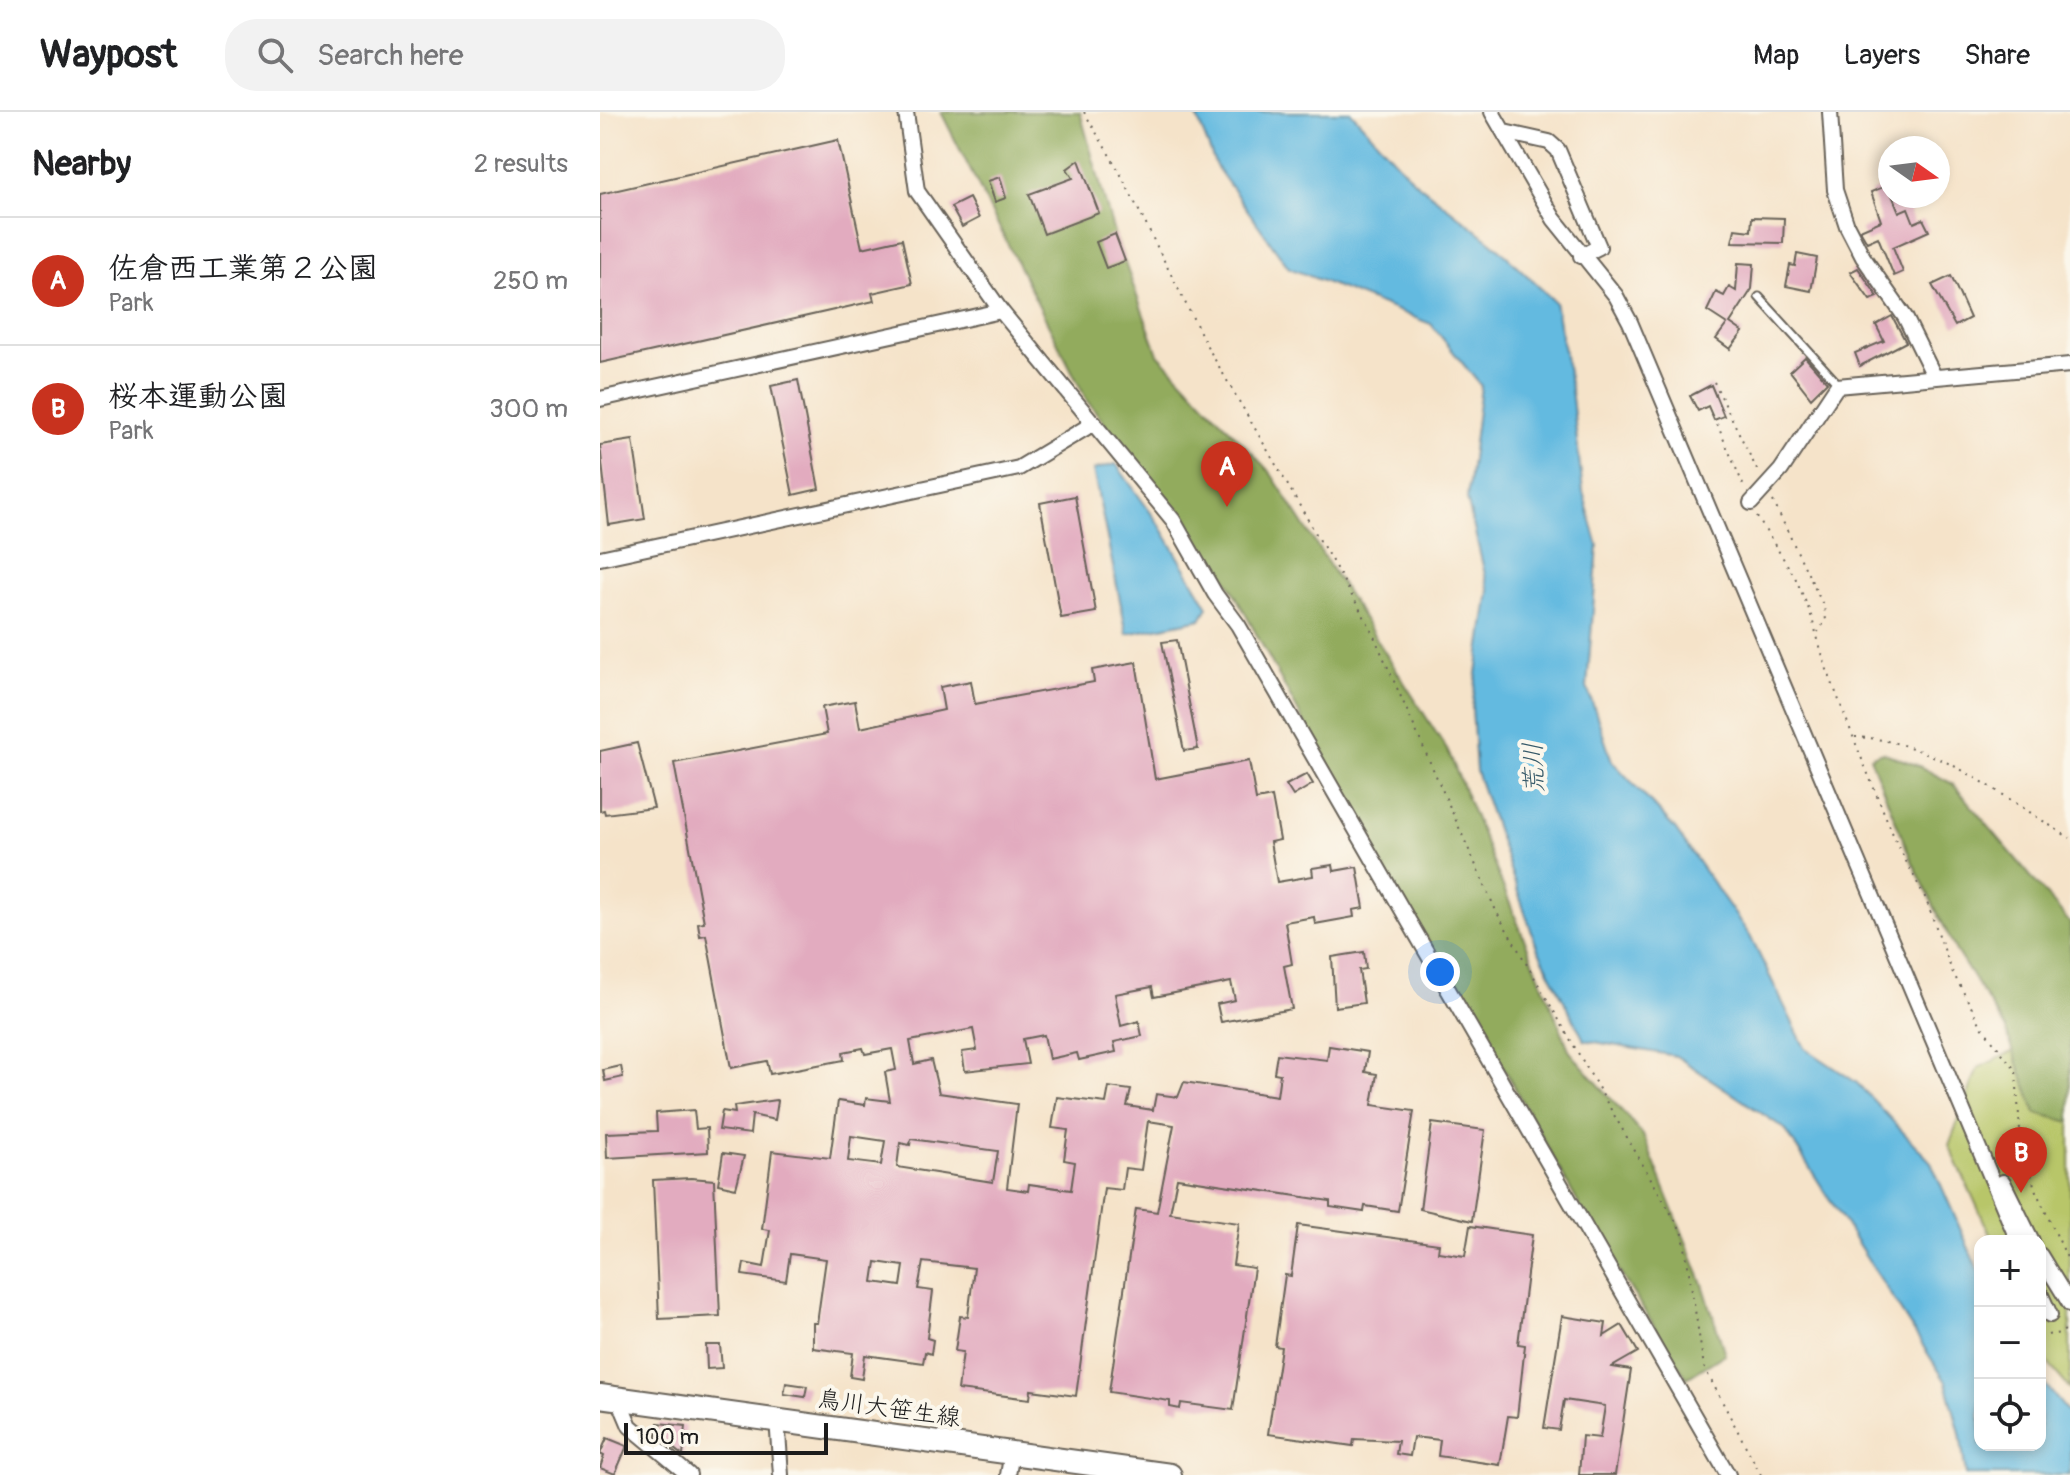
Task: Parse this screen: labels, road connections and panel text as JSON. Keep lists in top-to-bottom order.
{
  "streets": {
    "street": ["鳥川大笹生線"]
  },
  "water": ["荒川"],
  "scale_bar": "100 m",
  "north": "right",
  "page": {
    "header": "Waypost",
    "search": "Search here",
    "nav": ["Map", "Layers", "Share"],
    "heading": ["Nearby", "2 results"],
    "list": [
      {
        "mark": "A",
        "name": "佐倉西工業第２公園",
        "note": "Park",
        "value": "250 m"
      },
      {
        "mark": "B",
        "name": "桜本運動公園",
        "note": "Park",
        "value": "300 m"
      }
    ],
    "pins": ["A", "B"],
    "map_buttons": ["+", "−"],
    "scale": "100 m"
  }
}
